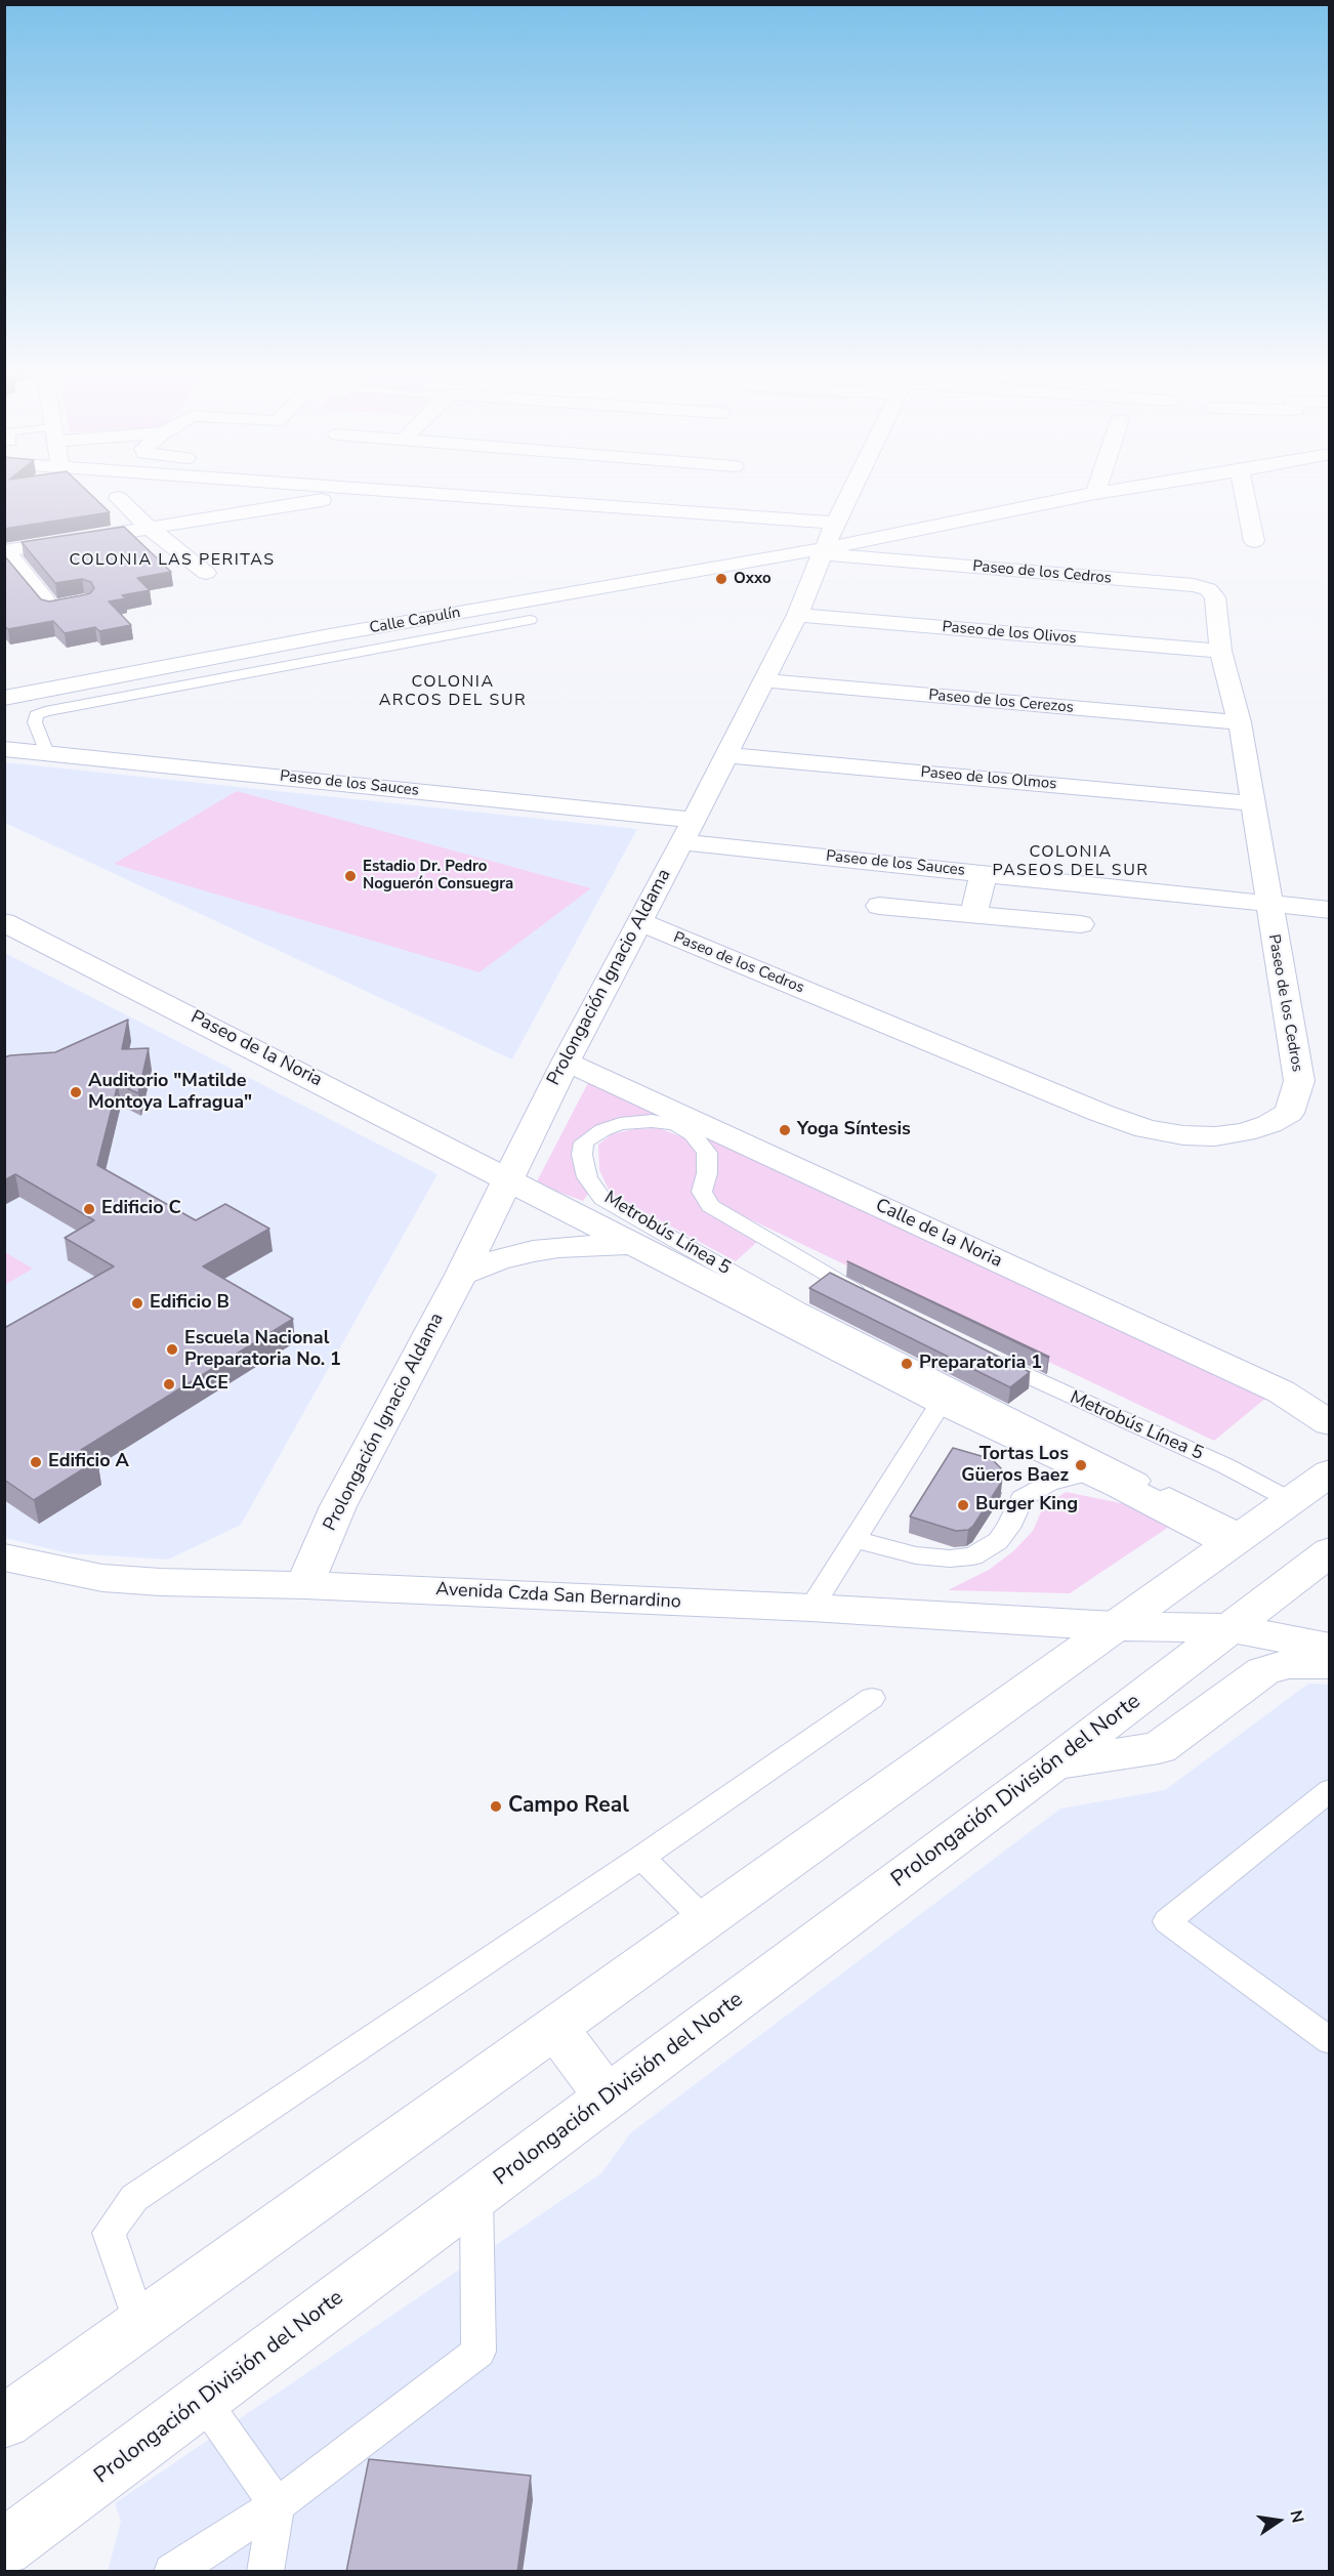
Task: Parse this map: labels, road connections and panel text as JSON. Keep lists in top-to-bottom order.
{
  "streets": {
    "street": [
      "Paseo de los Cedros",
      "Calle Capulín",
      "Paseo de los Olivos",
      "Paseo de los Cerezos",
      "Paseo de los Olmos",
      "Paseo de los Sauces",
      "Prolongación Ignacio Aldama",
      "Paseo de la Noria",
      "Calle de la Noria",
      "Avenida Czda San Bernardino",
      "Prolongación División del Norte"
    ],
    "lane": ["Metrobús Línea 5"]
  },
  "crossings": [
    ["Paseo de los Cedros", "Calle Capulín"],
    ["Paseo de los Cedros", "Paseo de los Olivos"],
    ["Paseo de los Cedros", "Paseo de los Cerezos"],
    ["Paseo de los Cedros", "Paseo de los Olmos"],
    ["Paseo de los Cedros", "Paseo de los Sauces"],
    ["Paseo de los Cedros", "Prolongación Ignacio Aldama"],
    ["Calle Capulín", "Prolongación Ignacio Aldama"],
    ["Paseo de los Olivos", "Prolongación Ignacio Aldama"],
    ["Paseo de los Cerezos", "Prolongación Ignacio Aldama"],
    ["Paseo de los Olmos", "Prolongación Ignacio Aldama"],
    ["Paseo de los Sauces", "Prolongación Ignacio Aldama"],
    ["Prolongación Ignacio Aldama", "Paseo de la Noria"],
    ["Prolongación Ignacio Aldama", "Calle de la Noria"],
    ["Prolongación Ignacio Aldama", "Avenida Czda San Bernardino"],
    ["Avenida Czda San Bernardino", "Prolongación División del Norte"]
  ],
  "districts": ["COLONIA LAS PERITAS", "COLONIA ARCOS DEL SUR", "COLONIA PASEOS DEL SUR"],
  "places": [
    "Oxxo",
    "Estadio Dr. Pedro Noguerón Consuegra",
    "Auditorio \"Matilde Montoya Lafragua\"",
    "Yoga Síntesis",
    "Edificio C",
    "Edificio B",
    "Escuela Nacional Preparatoria No. 1",
    "Preparatoria 1",
    "LACE",
    "Edificio A",
    "Tortas Los Güeros Baez",
    "Burger King",
    "Campo Real"
  ],
  "north": "right"
}
